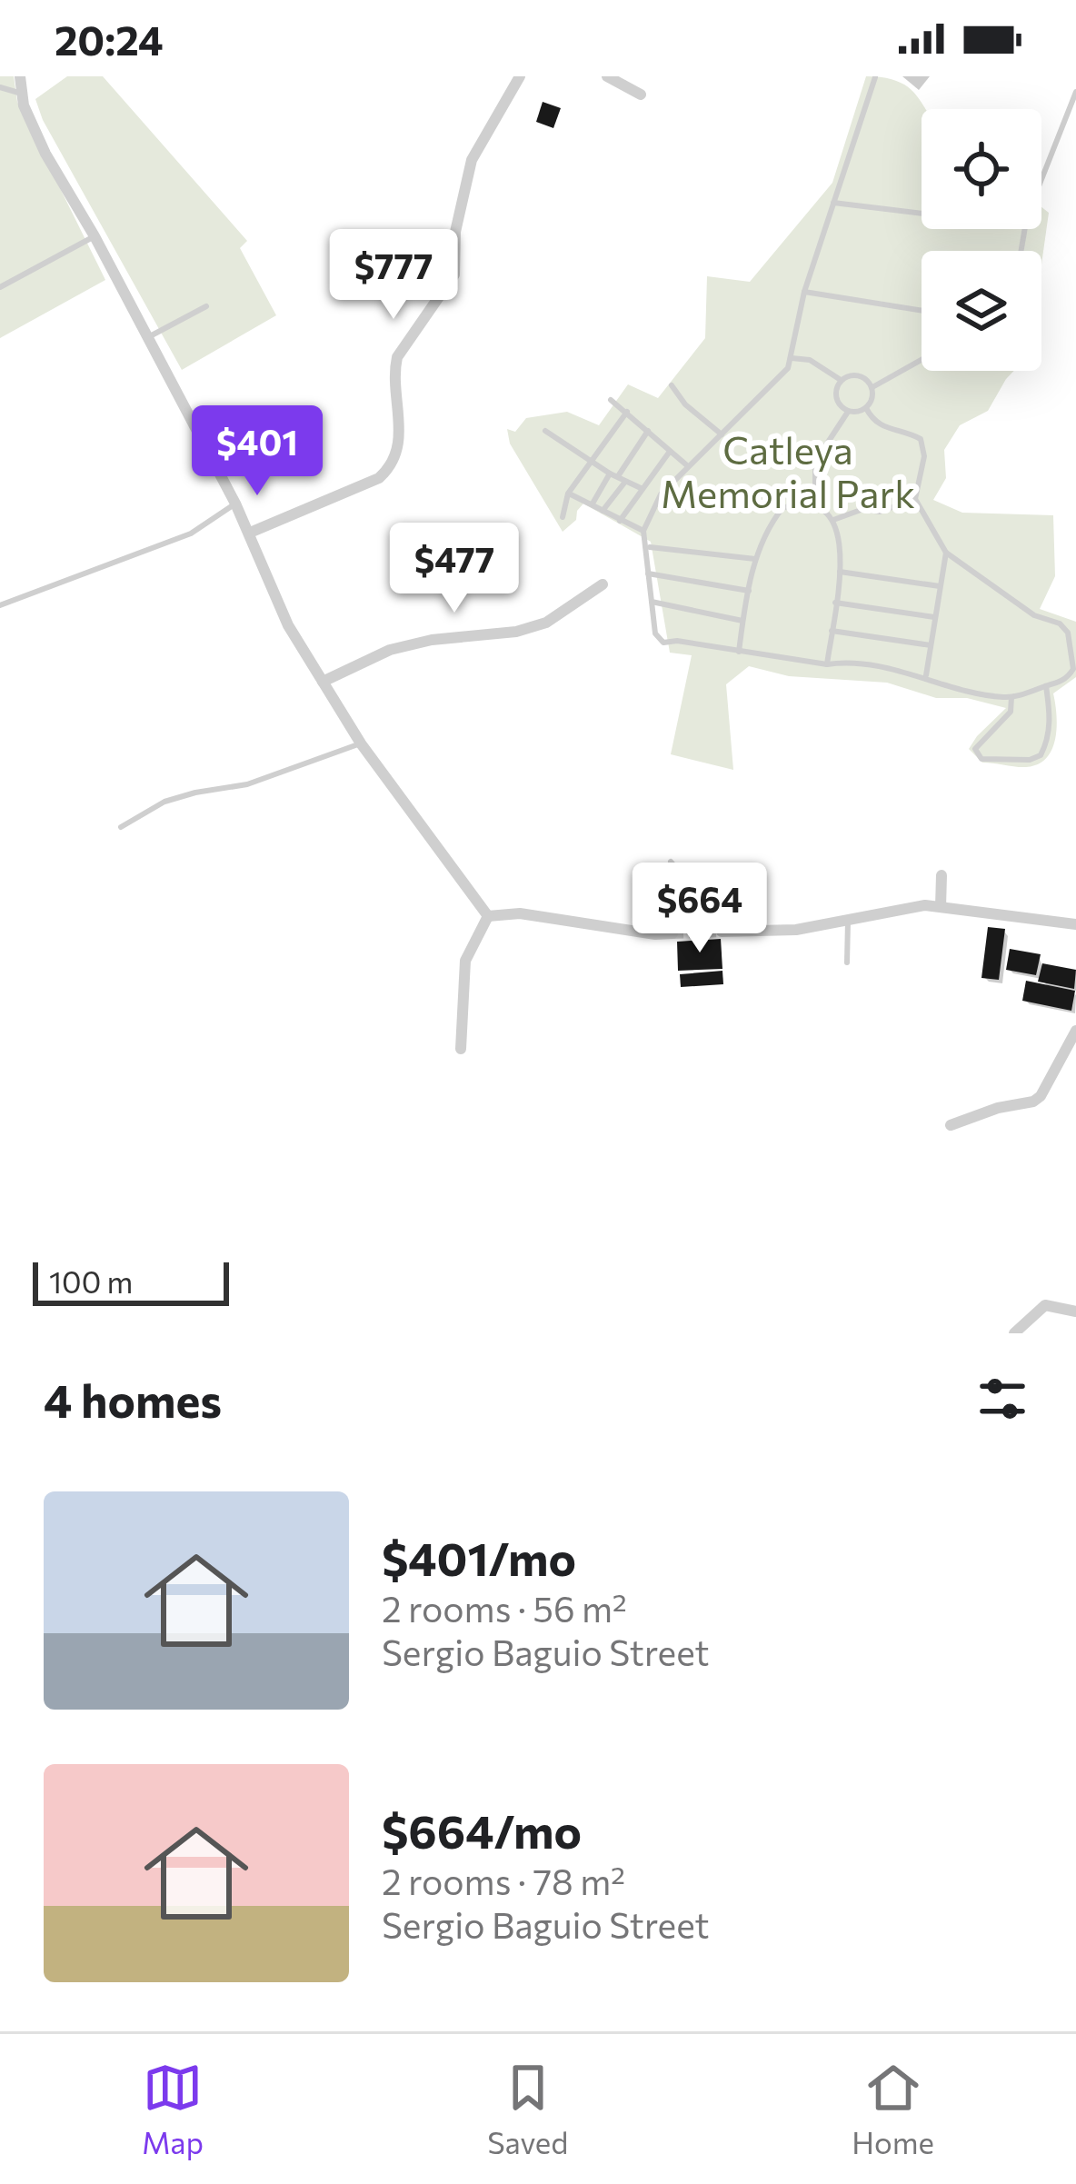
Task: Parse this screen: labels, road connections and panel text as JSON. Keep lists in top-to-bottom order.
{
  "parks": ["Catleya Memorial Park"],
  "scale_bar": "100 m",
  "page": {
    "status": "20:24",
    "price": [
      "$777",
      "$401",
      "$477",
      "$664"
    ],
    "scale": "100 m",
    "heading": "4 homes",
    "list": [
      {
        "name": "$401/mo",
        "note": "2 rooms · 56 m² · Sergio Baguio Street"
      },
      {
        "name": "$664/mo",
        "note": "2 rooms · 78 m² · Sergio Baguio Street"
      }
    ],
    "tabs": ["Map", "Saved", "Home"]
  }
}
